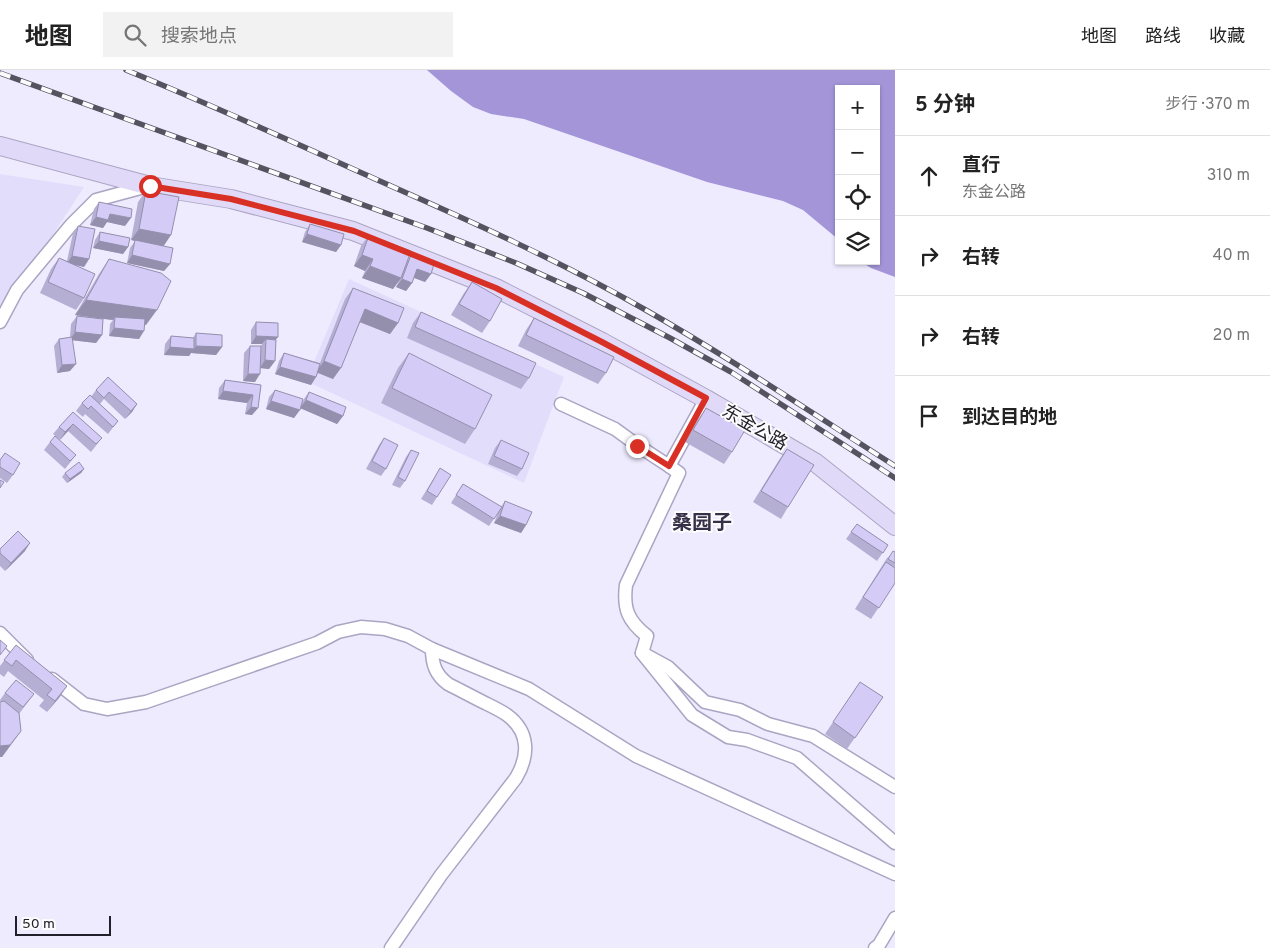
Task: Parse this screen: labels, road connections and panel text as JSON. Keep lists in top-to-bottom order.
{
  "streets": {
    "main road": ["东金公路"]
  },
  "districts": ["桑园子"],
  "scale_bar": "50 m",
  "page": {
    "header": "地图",
    "search": "搜索地点",
    "nav": ["地图", "路线", "收藏"],
    "heading": ["5 分钟", "步行 · 370 m"],
    "map_buttons": ["+", "−"],
    "list": [
      ["直行", "东金公路", "310 m"],
      ["右转", "40 m"],
      ["右转", "20 m"],
      "到达目的地"
    ],
    "scale": "50 m"
  }
}
